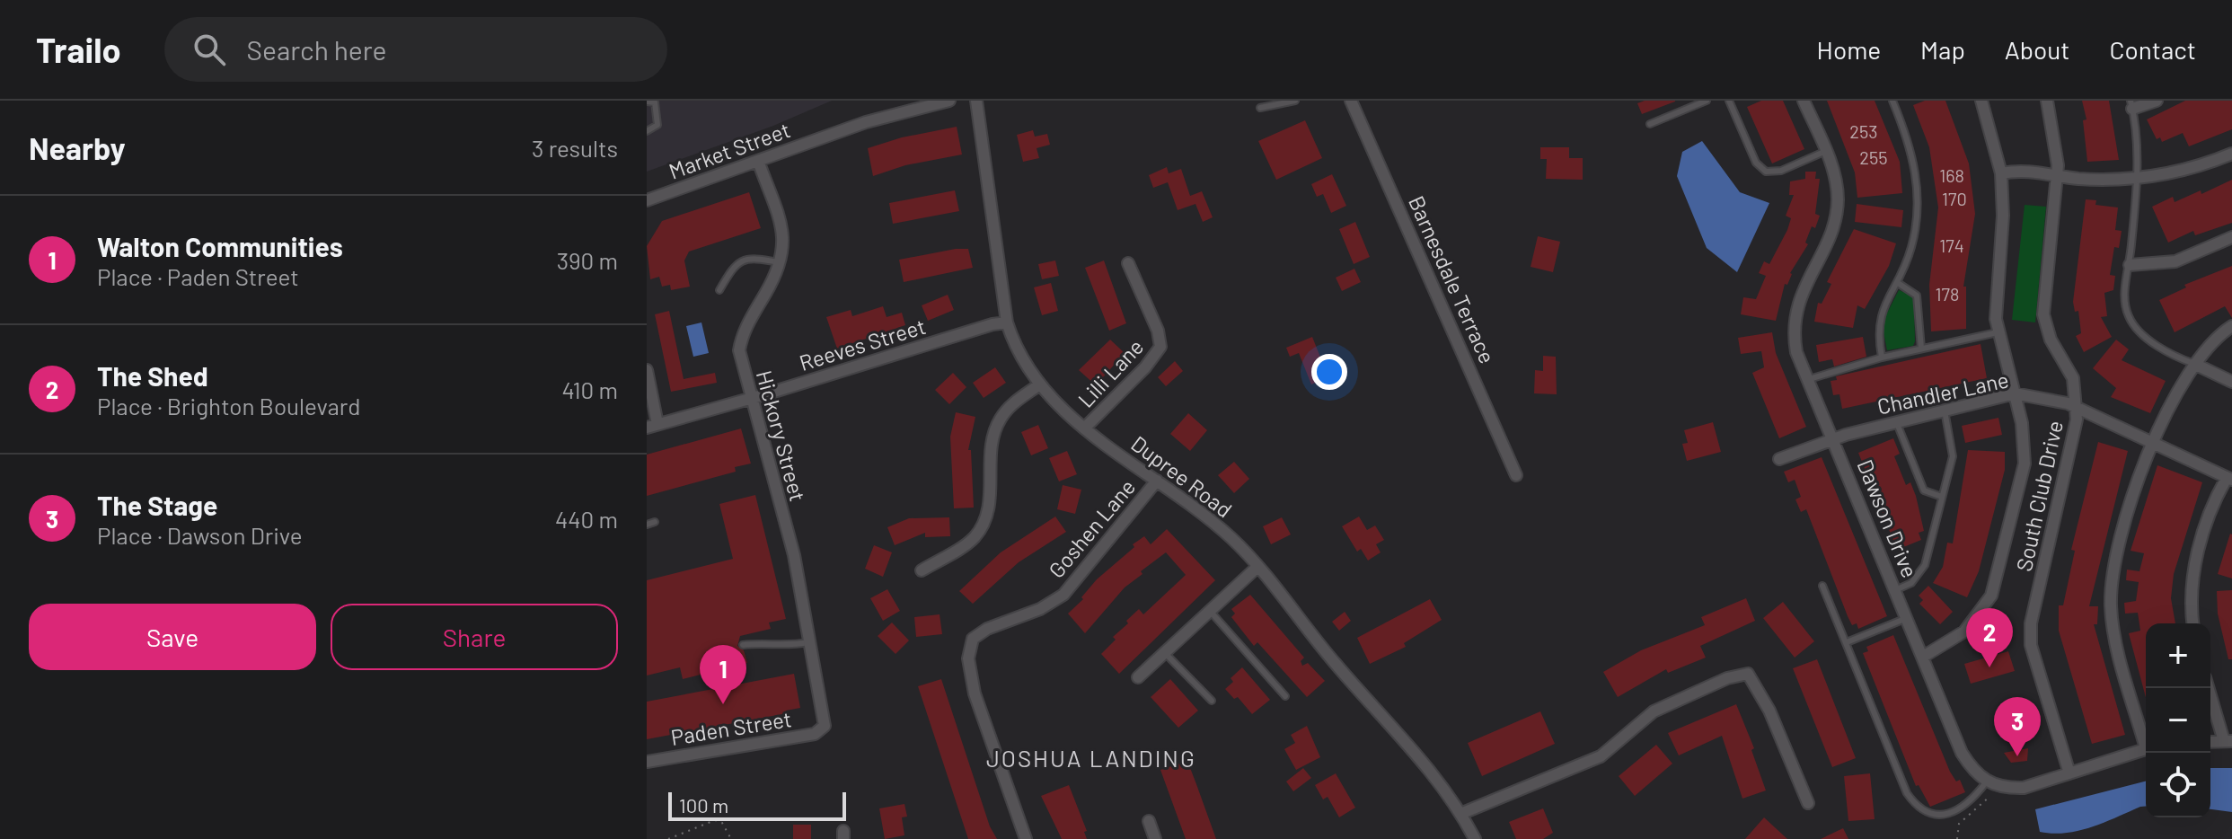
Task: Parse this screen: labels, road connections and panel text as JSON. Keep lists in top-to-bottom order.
{
  "streets": {
    "street": [
      "Market Street",
      "Barnesdale Terrace",
      "Reeves Street",
      "Lilli Lane",
      "Chandler Lane",
      "Hickory Street",
      "Dupree Road",
      "South Club Drive",
      "Dawson Drive",
      "Goshen Lane",
      "Paden Street"
    ]
  },
  "crossings": [
    ["Market Street", "Hickory Street"],
    ["Reeves Street", "Hickory Street"],
    ["Reeves Street", "Dupree Road"],
    ["Lilli Lane", "Dupree Road"],
    ["Chandler Lane", "South Club Drive"],
    ["Chandler Lane", "Dawson Drive"],
    ["Hickory Street", "Paden Street"],
    ["Dupree Road", "Goshen Lane"]
  ],
  "districts": ["JOSHUA LANDING"],
  "house_numbers": [
    "253",
    "255",
    "168",
    "170",
    "174",
    "178"
  ],
  "scale_bar": "100 m",
  "page": {
    "header": "Trailo",
    "search": "Search here",
    "nav": [
      "Home",
      "Map",
      "About",
      "Contact"
    ],
    "heading": ["Nearby", "3 results"],
    "list": [
      {
        "mark": "1",
        "name": "Walton Communities",
        "note": "Place · Paden Street",
        "value": "390 m"
      },
      {
        "mark": "2",
        "name": "The Shed",
        "note": "Place · Brighton Boulevard",
        "value": "410 m"
      },
      {
        "mark": "3",
        "name": "The Stage",
        "note": "Place · Dawson Drive",
        "value": "440 m"
      }
    ],
    "buttons": ["Save", "Share"],
    "pins": ["2", "1", "3"],
    "map_buttons": ["+", "−"],
    "scale": "100 m"
  }
}
